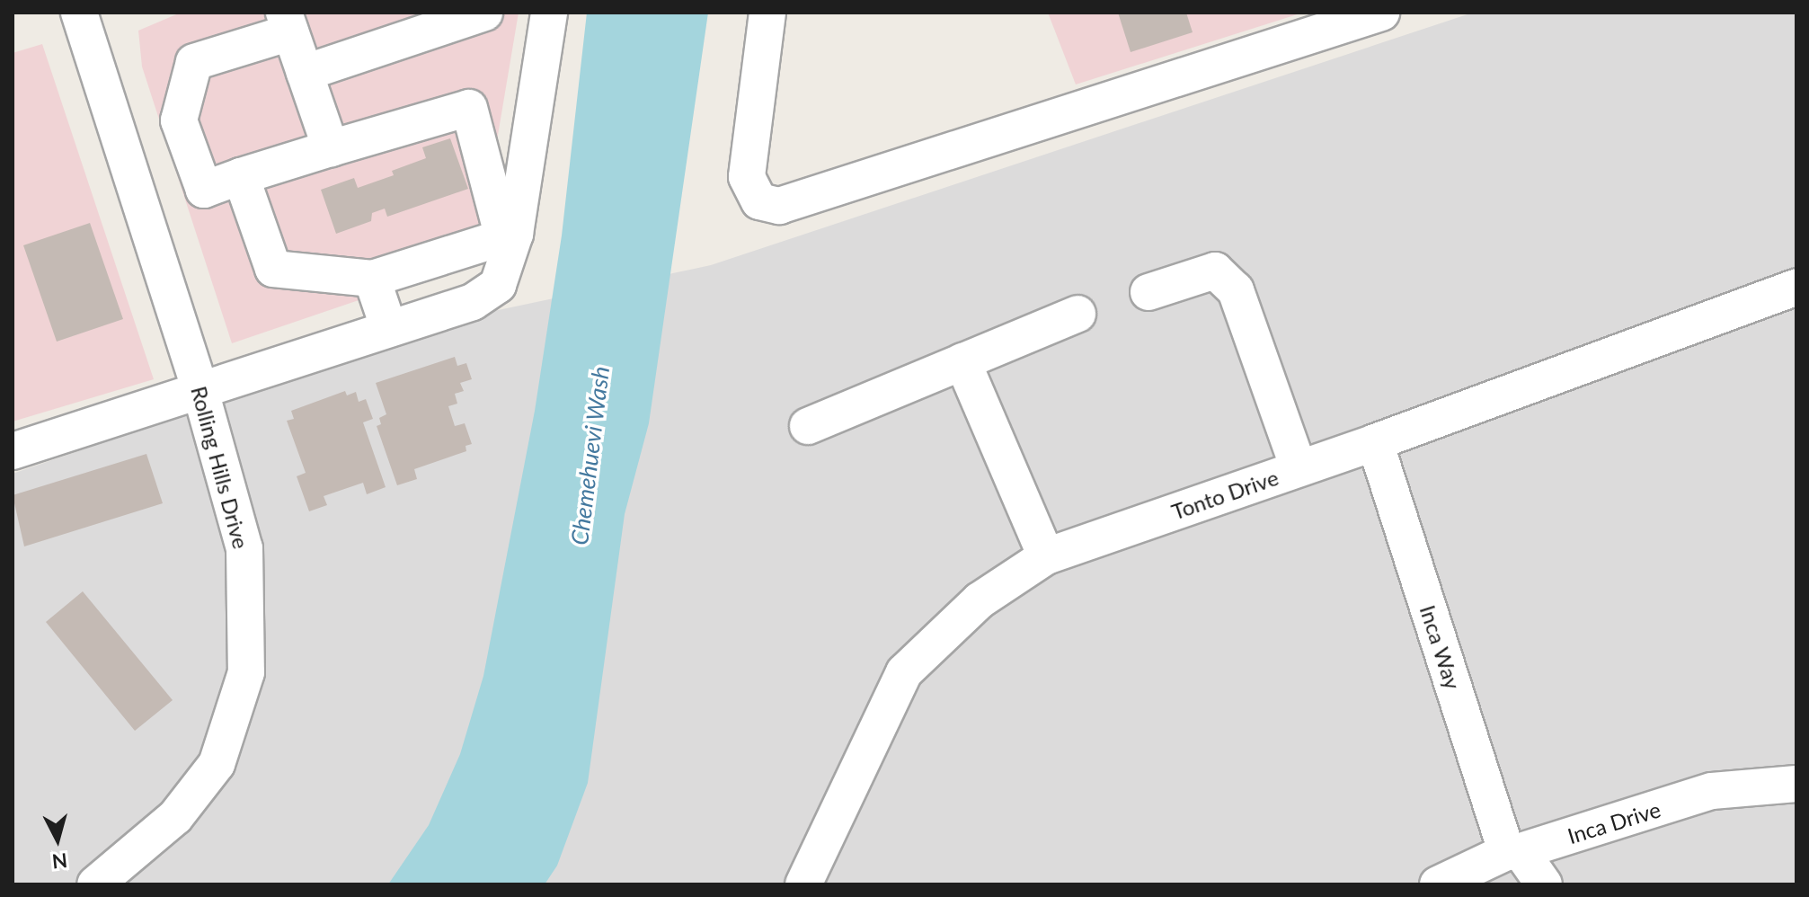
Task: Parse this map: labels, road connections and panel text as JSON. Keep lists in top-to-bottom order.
{
  "streets": {
    "street": [
      "Rolling Hills Drive",
      "Tonto Drive",
      "Inca Way",
      "Inca Drive"
    ]
  },
  "crossings": [
    ["Tonto Drive", "Inca Way"],
    ["Inca Way", "Inca Drive"]
  ],
  "water": ["Chemehuevi Wash"],
  "north": "bottom"
}
